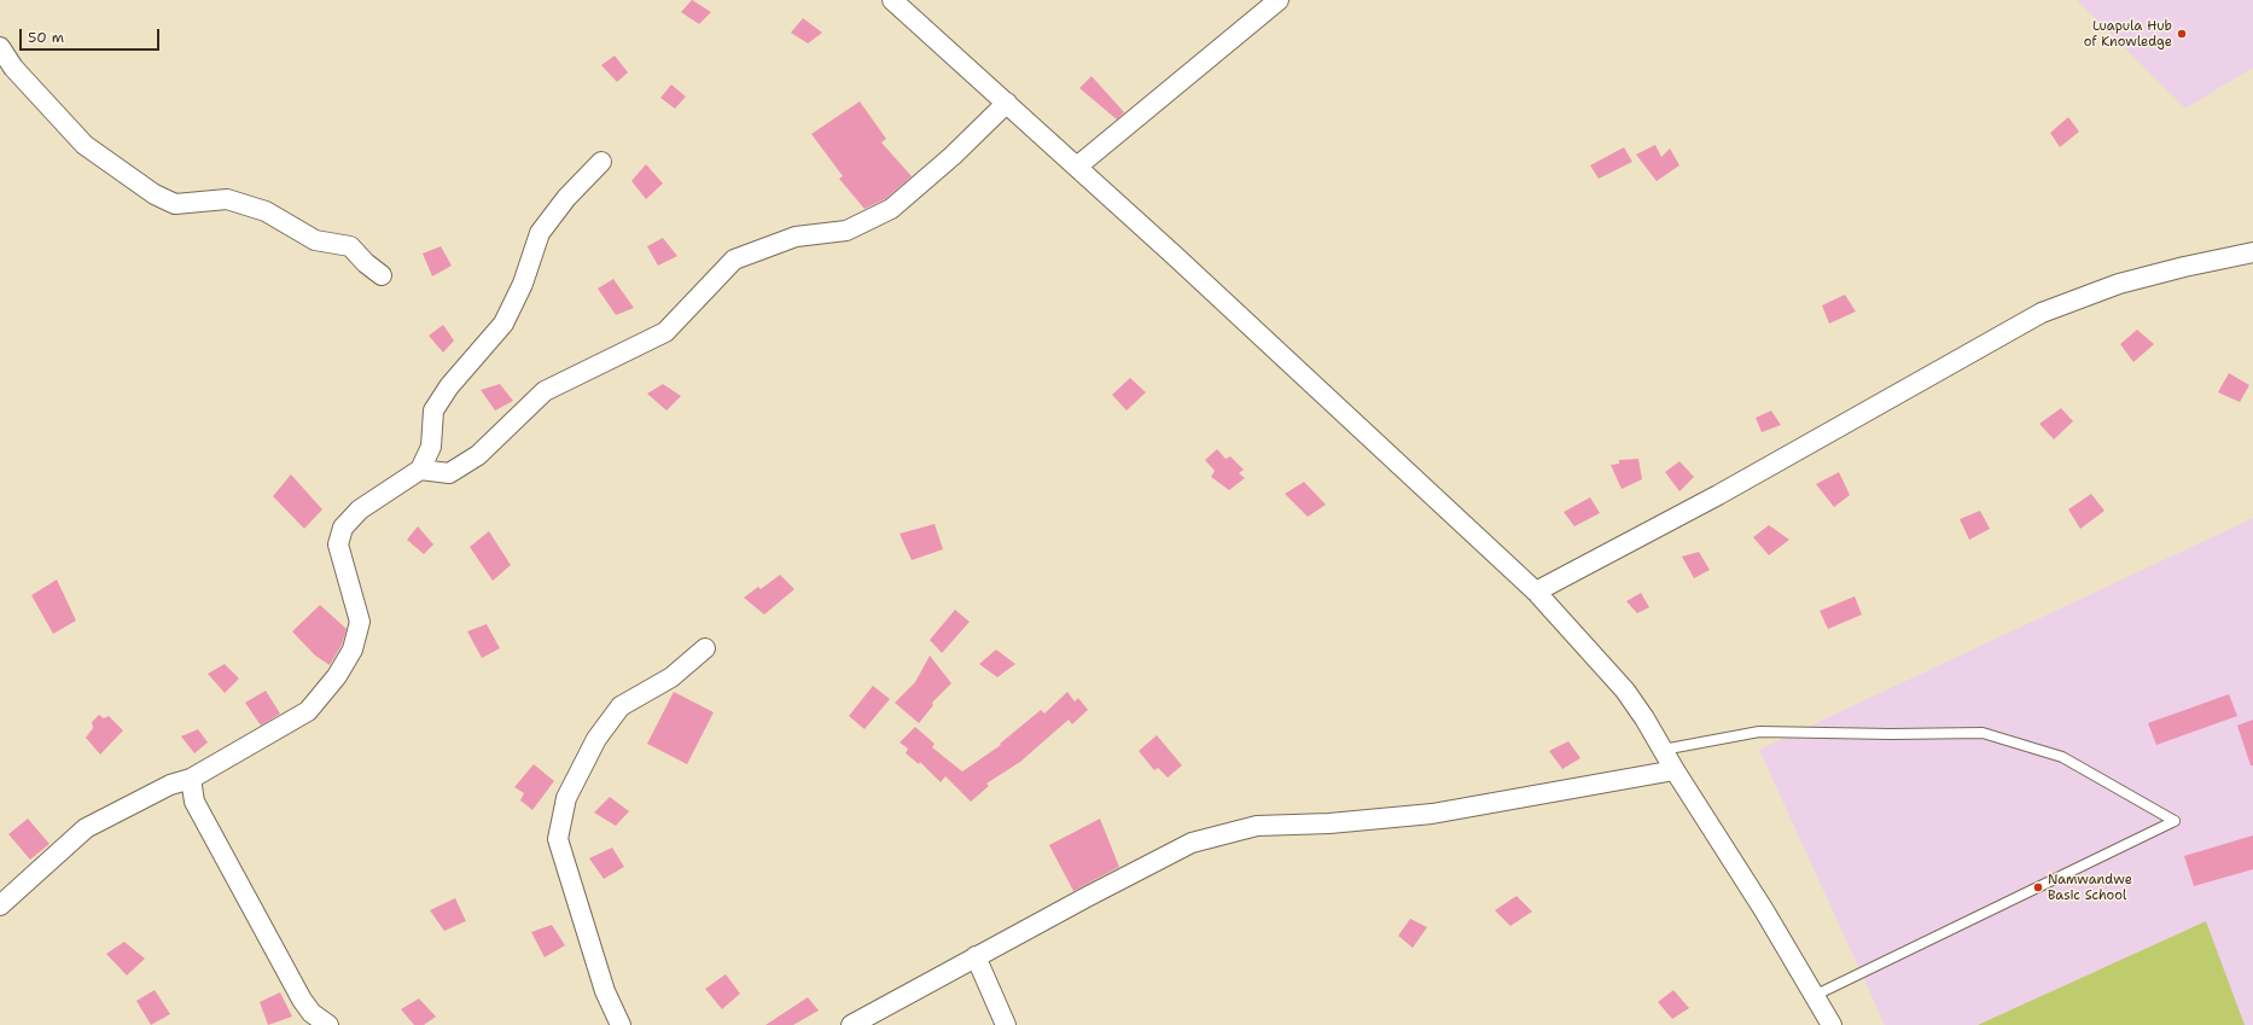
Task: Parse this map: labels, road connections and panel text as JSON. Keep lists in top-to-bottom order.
{
  "places": ["Luapula Hub of Knowledge", "Namwandwe Basic School"],
  "scale_bar": "50 m"
}
